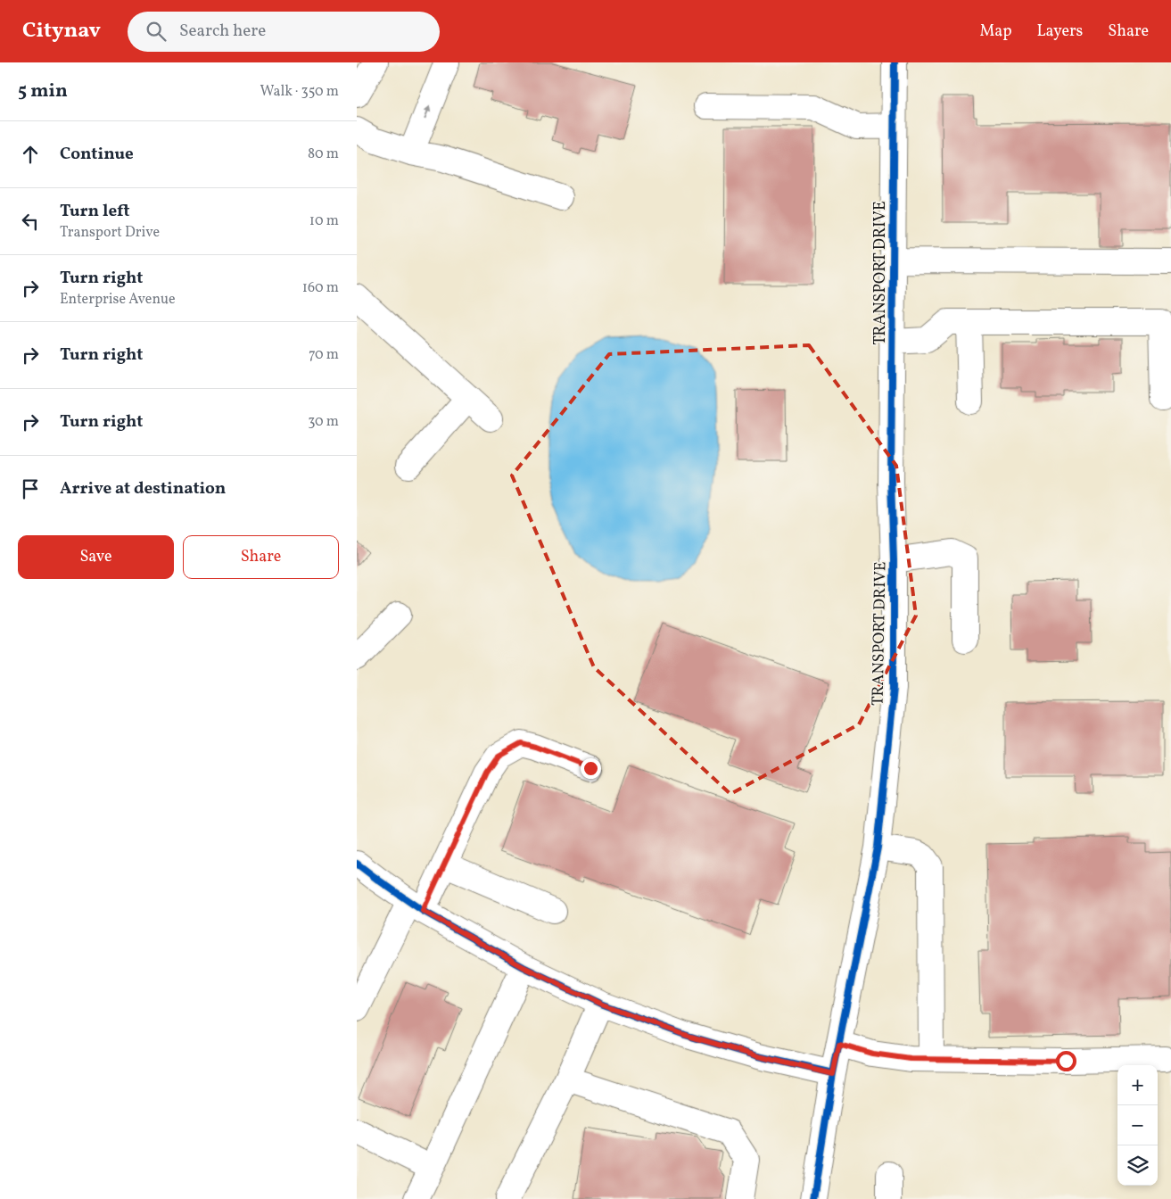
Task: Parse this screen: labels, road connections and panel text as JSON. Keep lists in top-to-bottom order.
{
  "streets": {
    "street": ["TRANSPORT DRIVE"]
  },
  "page": {
    "header": "Citynav",
    "search": "Search here",
    "nav": ["Map", "Layers", "Share"],
    "heading": ["5 min", "Walk · 350 m"],
    "list": [
      ["Continue", "80 m"],
      ["Turn left", "Transport Drive", "10 m"],
      ["Turn right", "Enterprise Avenue", "160 m"],
      ["Turn right", "70 m"],
      ["Turn right", "30 m"],
      "Arrive at destination"
    ],
    "buttons": ["Save", "Share"],
    "map_buttons": ["+", "−"]
  }
}
